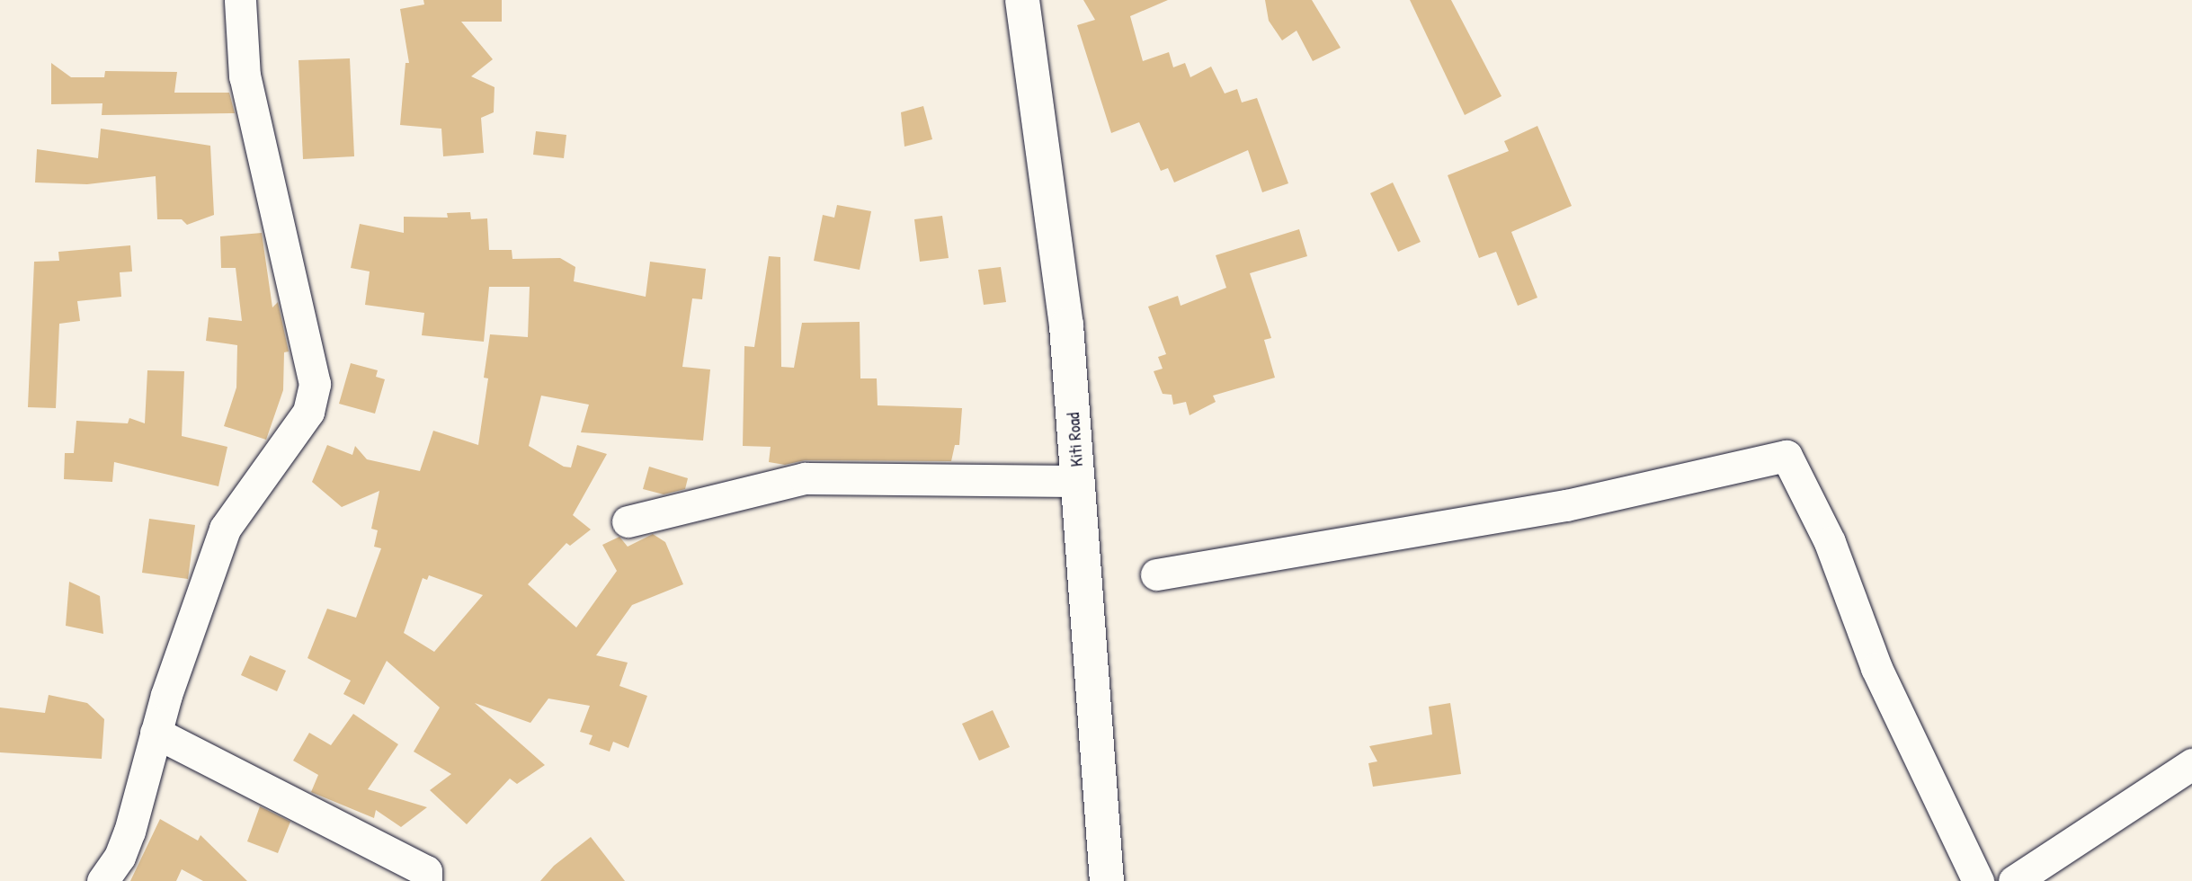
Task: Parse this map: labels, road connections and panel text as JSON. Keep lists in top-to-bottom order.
{
  "streets": {
    "street": ["Kiti Road"]
  }
}
